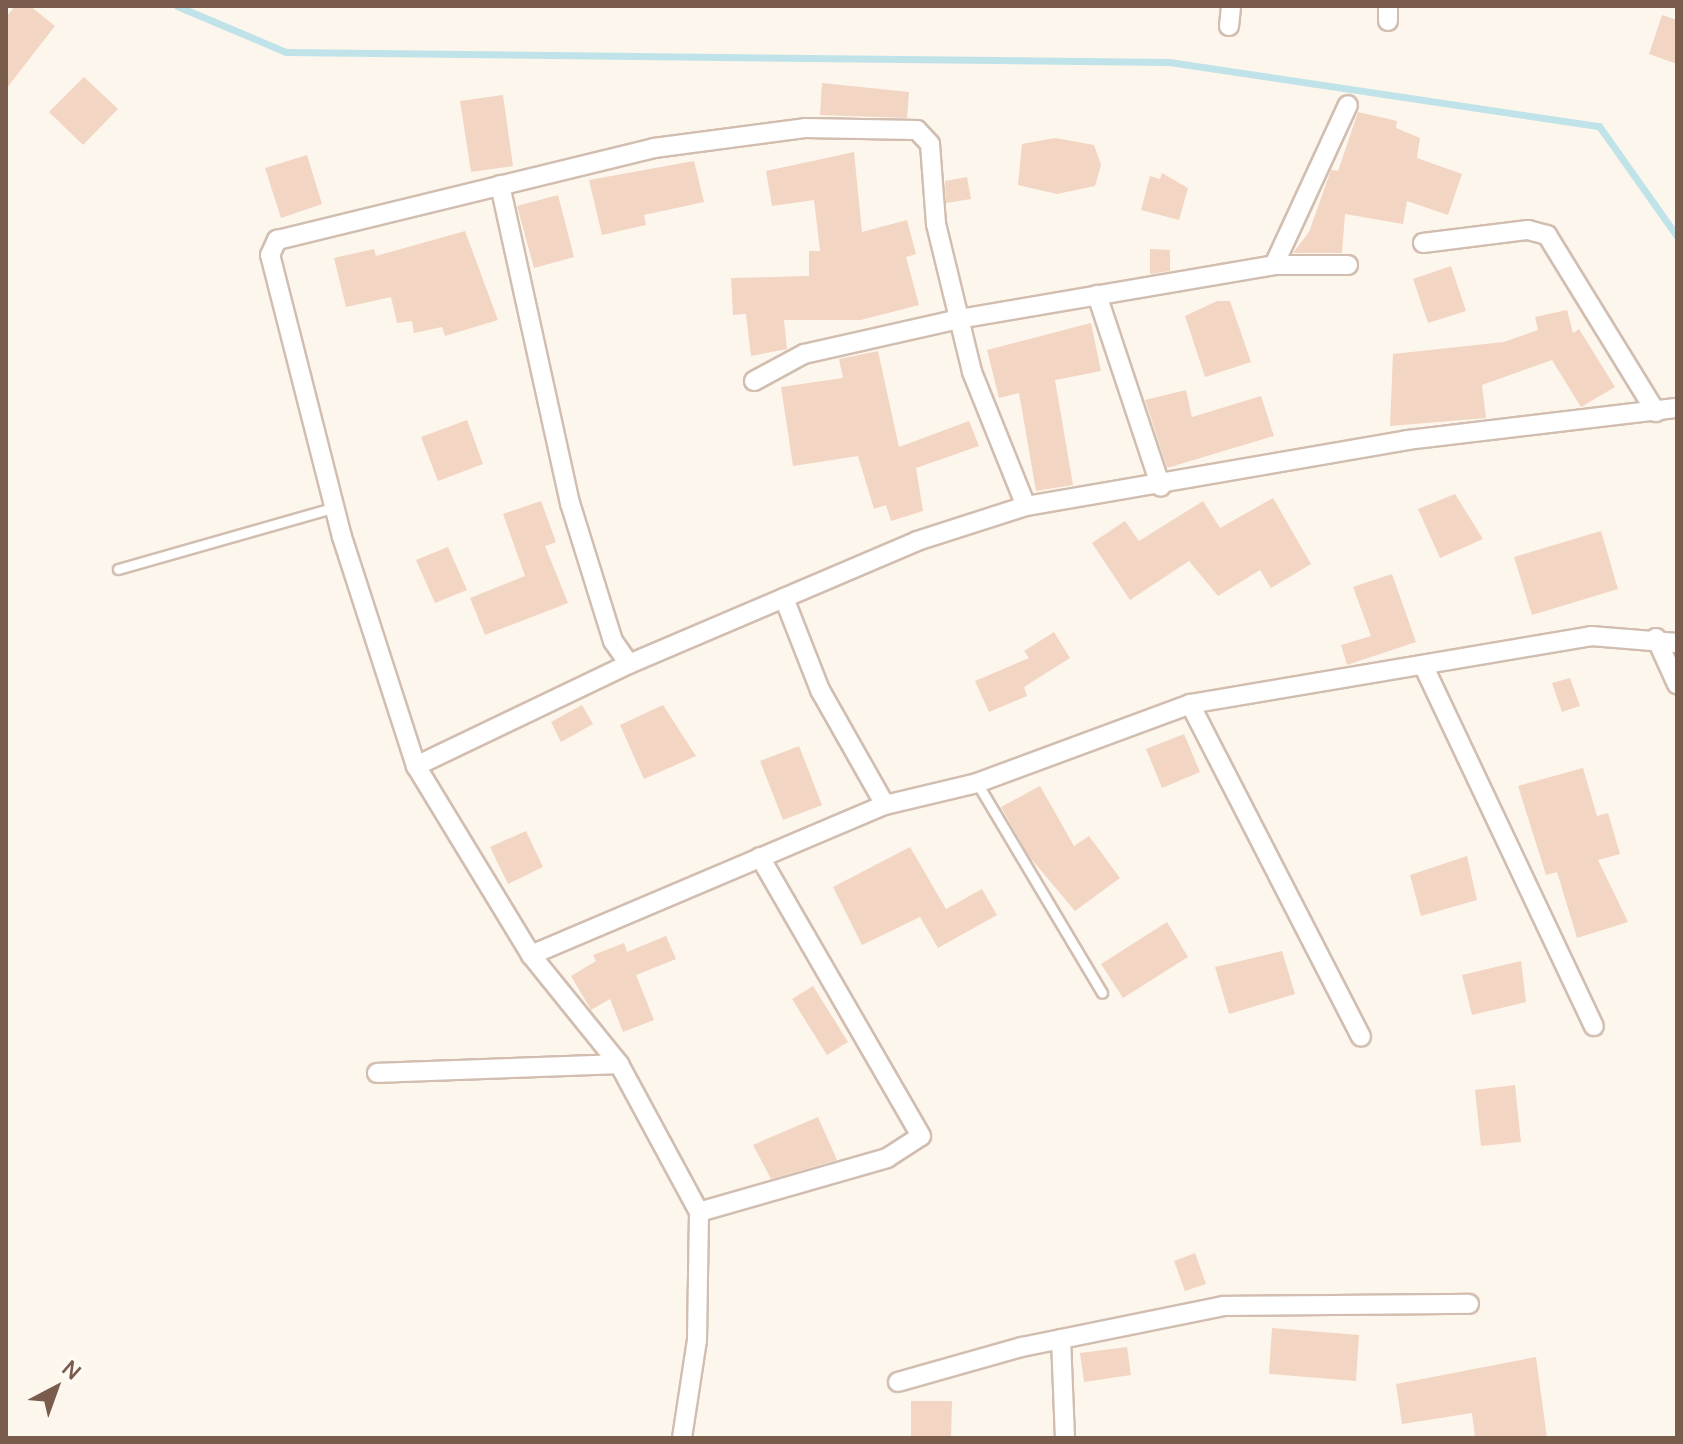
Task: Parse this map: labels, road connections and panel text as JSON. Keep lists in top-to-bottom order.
{
  "north": "top right"
}
